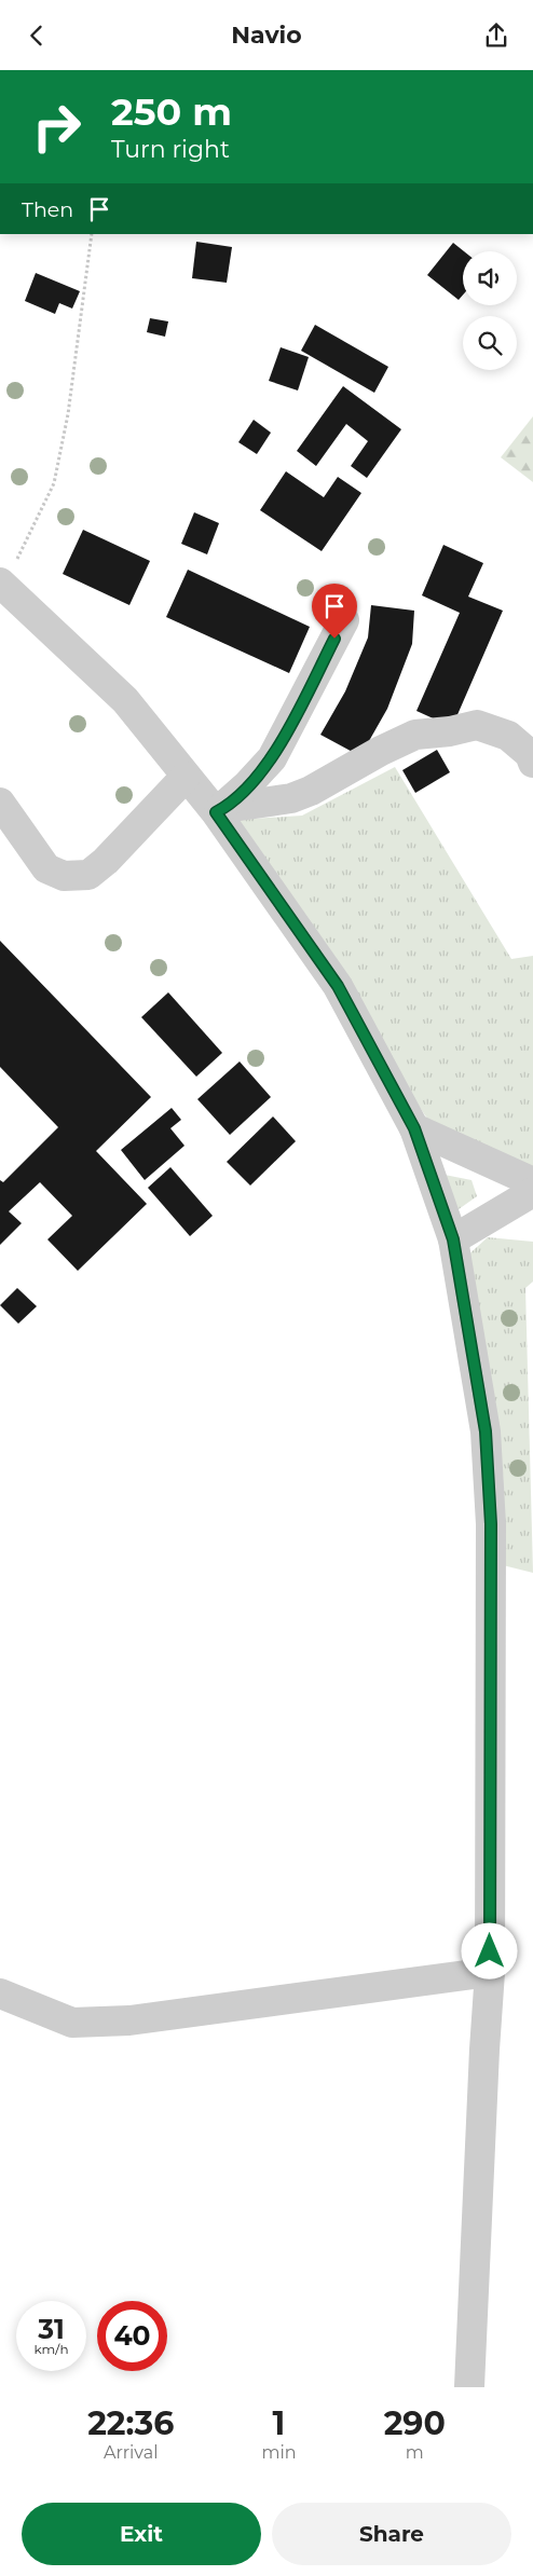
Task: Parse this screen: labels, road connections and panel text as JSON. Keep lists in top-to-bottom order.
{
  "page": {
    "header": "Navio",
    "turn": ["250 m", "Turn right"],
    "then": "Then",
    "speed": "31 km/h",
    "limit": "40",
    "eta": [
      "22:36",
      "Arrival",
      "1",
      "min",
      "290",
      "m"
    ],
    "buttons": ["Exit", "Share"]
  }
}
